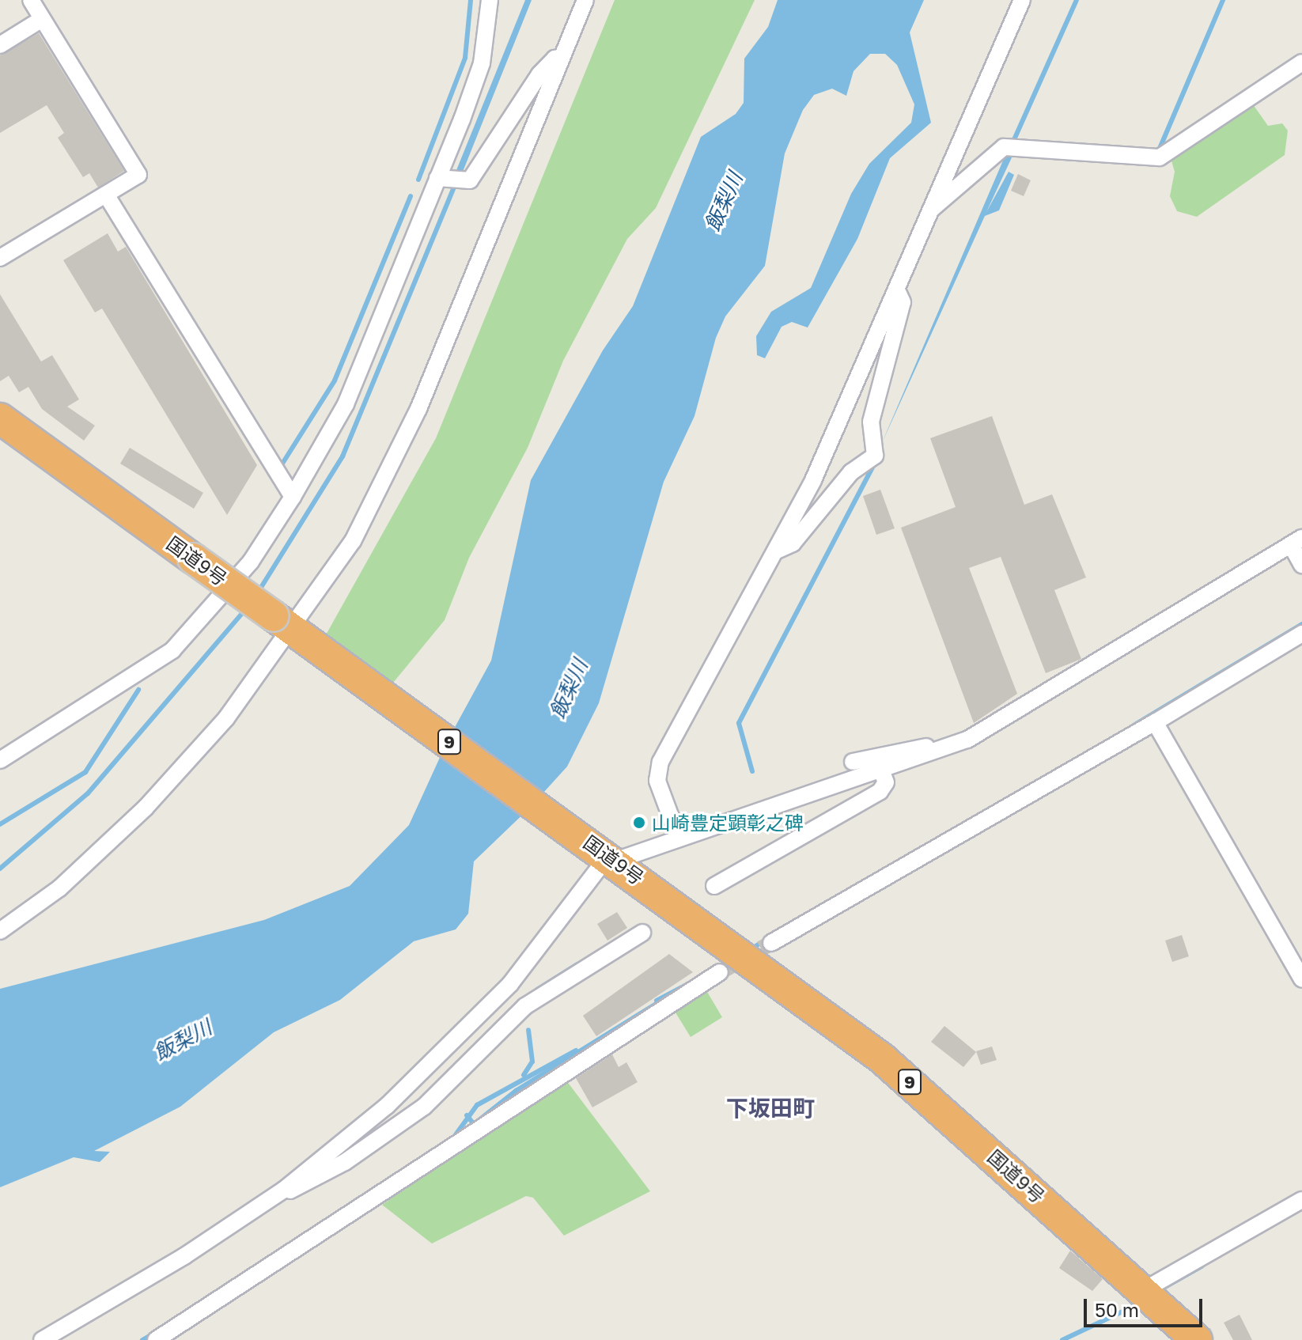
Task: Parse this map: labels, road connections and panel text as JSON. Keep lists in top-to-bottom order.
{
  "streets": {
    "highway": ["国道9号", "9"]
  },
  "districts": ["下坂田町"],
  "water": ["飯梨川"],
  "places": ["山崎豊定顕彰之碑"],
  "scale_bar": "50 m"
}
